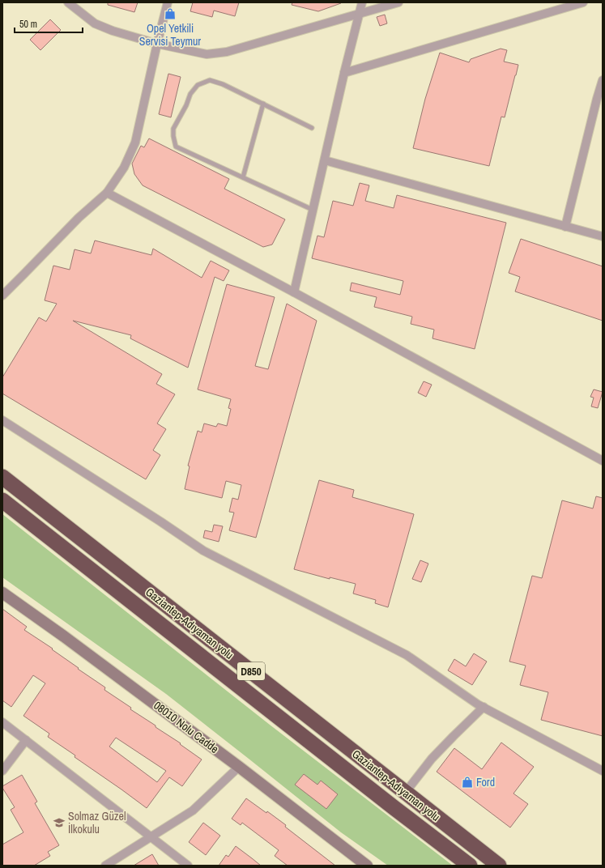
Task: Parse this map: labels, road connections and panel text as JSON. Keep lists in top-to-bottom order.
{
  "streets": {
    "highway": ["Gaziantep-Adıyaman yolu", "D850"],
    "street": ["08010 Nolu Cadde"]
  },
  "places": {
    "shop": ["Opel Yetkili Servisi Teymur", "Ford"],
    "school or university": ["Solmaz Güzel İlkokulu"]
  },
  "scale_bar": "50 m"
}
